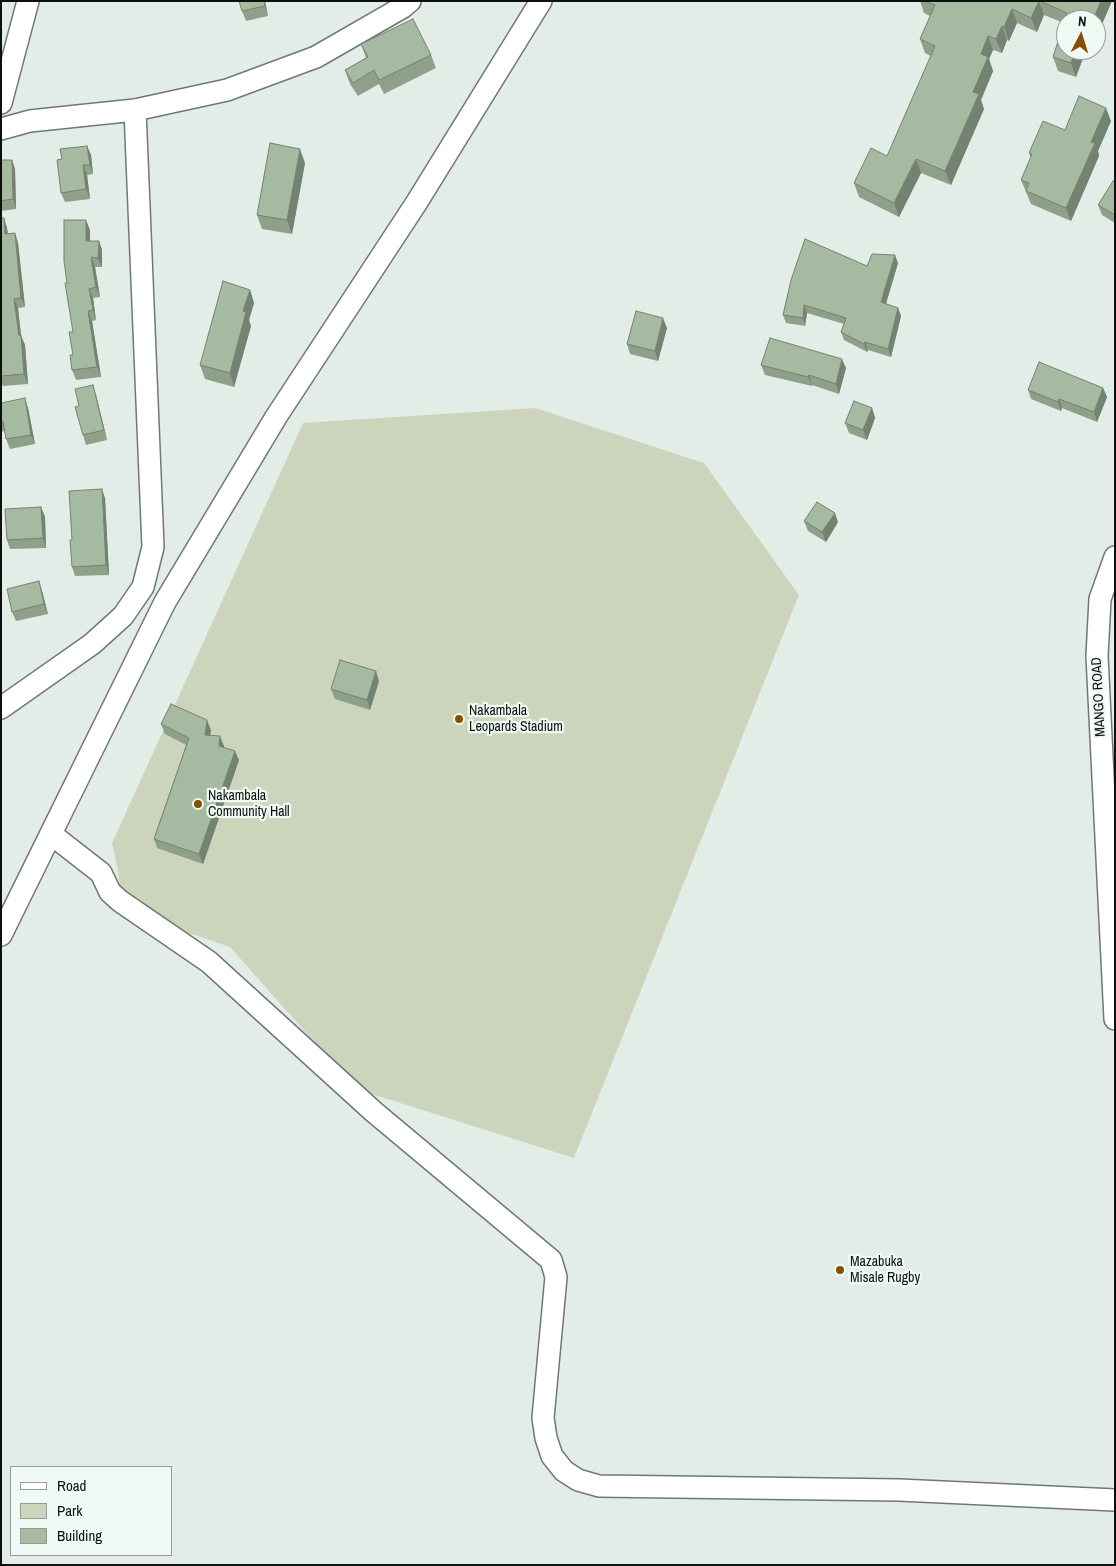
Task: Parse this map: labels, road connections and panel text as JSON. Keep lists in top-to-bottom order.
{
  "streets": {
    "street": ["MANGO ROAD"]
  },
  "places": ["Nakambala Leopards Stadium", "Nakambala Community Hall", "Mazabuka Misale Rugby"],
  "legend": ["Road", "Park", "Building"],
  "north": "top"
}
